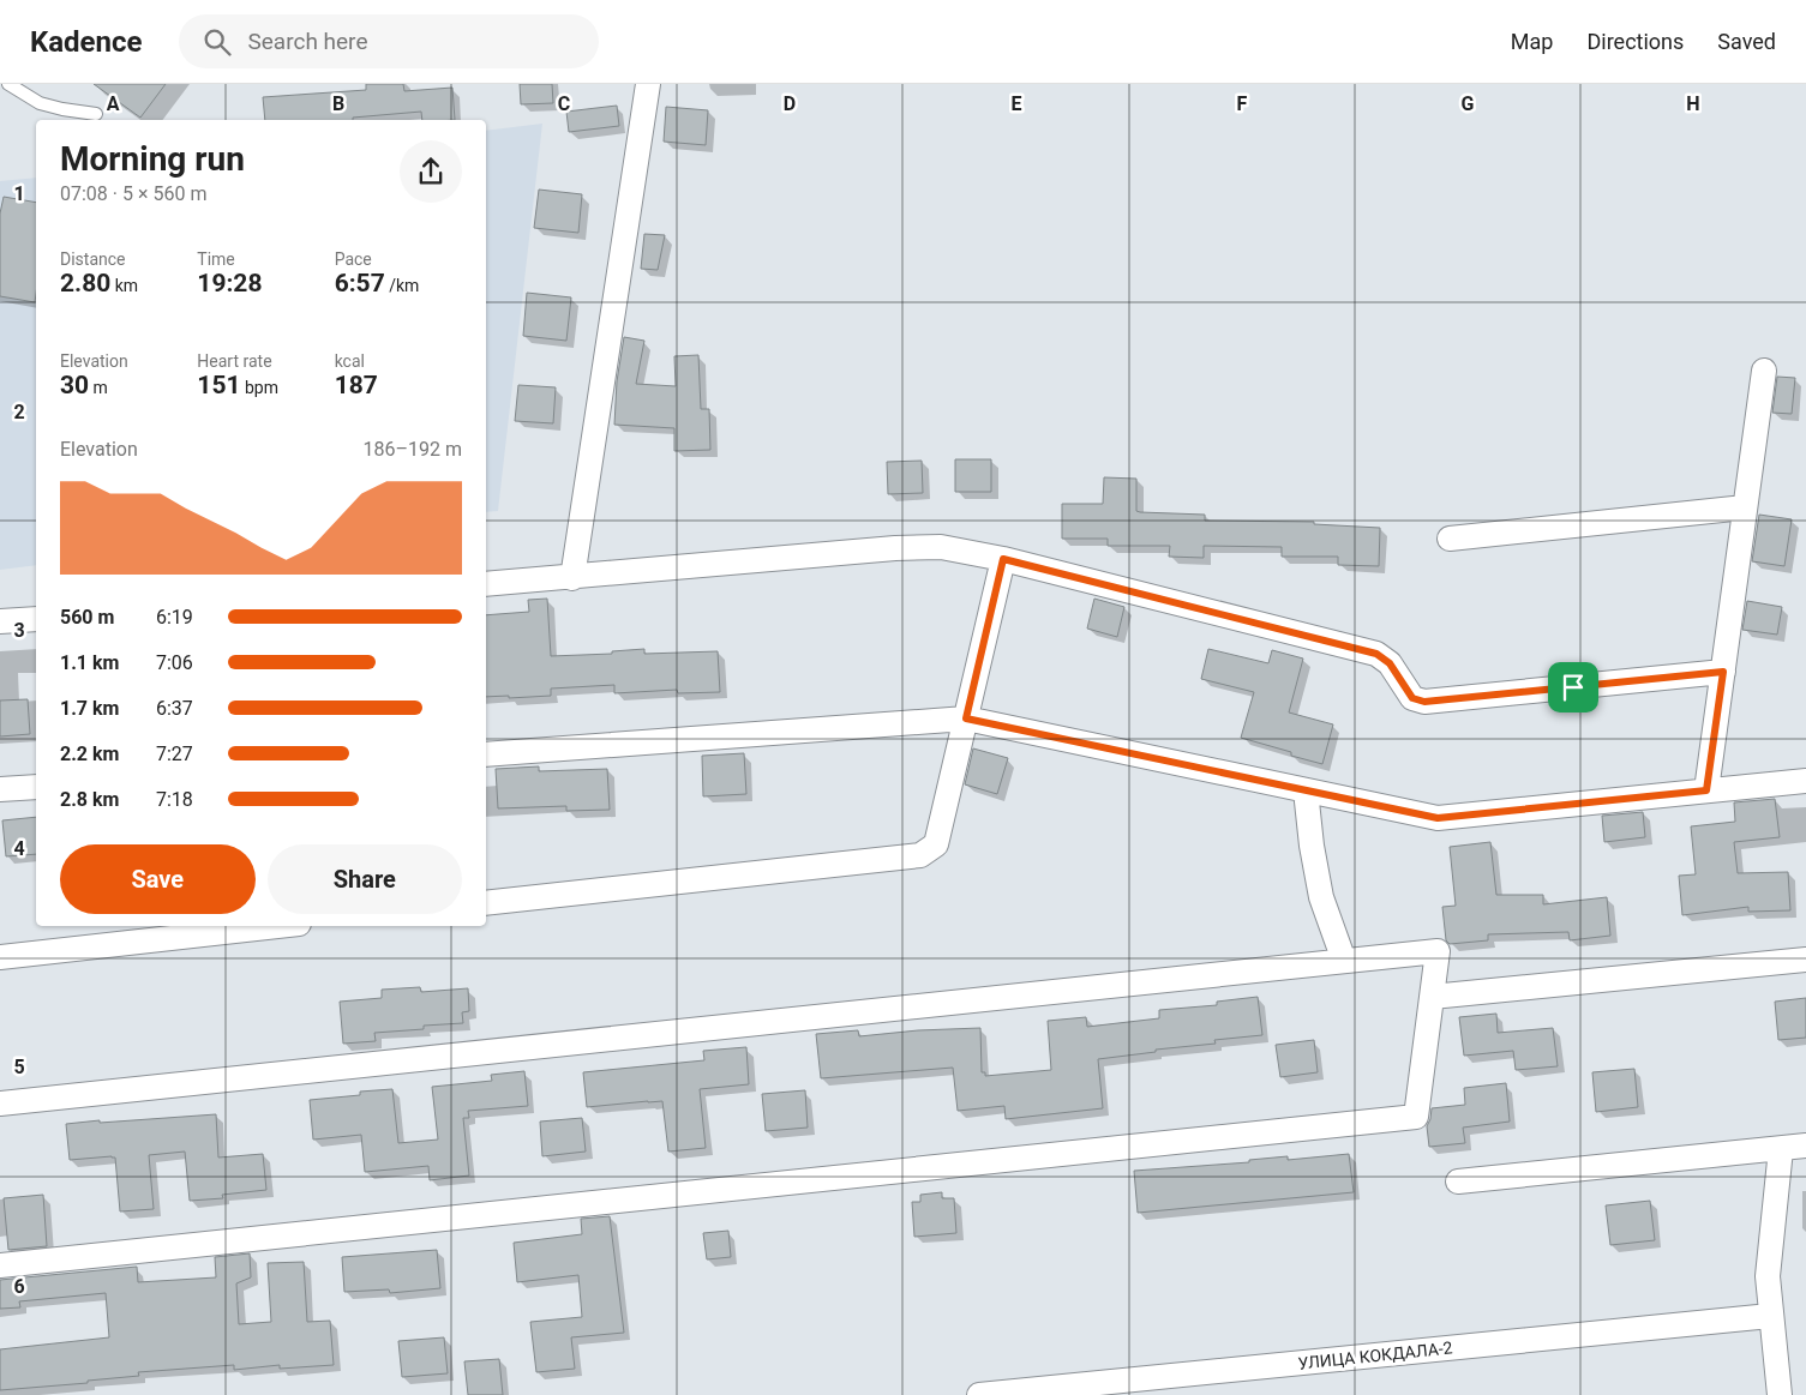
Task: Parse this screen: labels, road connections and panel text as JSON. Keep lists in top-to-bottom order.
{
  "streets": {
    "street": ["УЛИЦА КОКДАЛА-2"]
  },
  "page": {
    "header": "Kadence",
    "search": "Search here",
    "nav": ["Map", "Directions", "Saved"],
    "heading": ["Morning run", "07:08 · 5 × 560 m"],
    "stats": [
      ["Distance", "2.80 km"],
      ["Time", "19:28"],
      ["Pace", "6:57 /km"],
      ["Elevation", "30 m"],
      ["Heart rate", "151 bpm"],
      ["kcal", "187"]
    ],
    "chart": ["Elevation", "186–192 m"],
    "list": [
      {
        "name": "560 m",
        "note": "6:19"
      },
      {
        "name": "1.1 km",
        "note": "7:06"
      },
      {
        "name": "1.7 km",
        "note": "6:37"
      },
      {
        "name": "2.2 km",
        "note": "7:27"
      },
      {
        "name": "2.8 km",
        "note": "7:18"
      }
    ],
    "buttons": ["Save", "Share"]
  },
  "grid": {
    "columns": [
      "A",
      "B",
      "C",
      "D",
      "E",
      "F",
      "G",
      "H"
    ],
    "rows": [
      "1",
      "2",
      "3",
      "4",
      "5",
      "6"
    ]
  }
}
